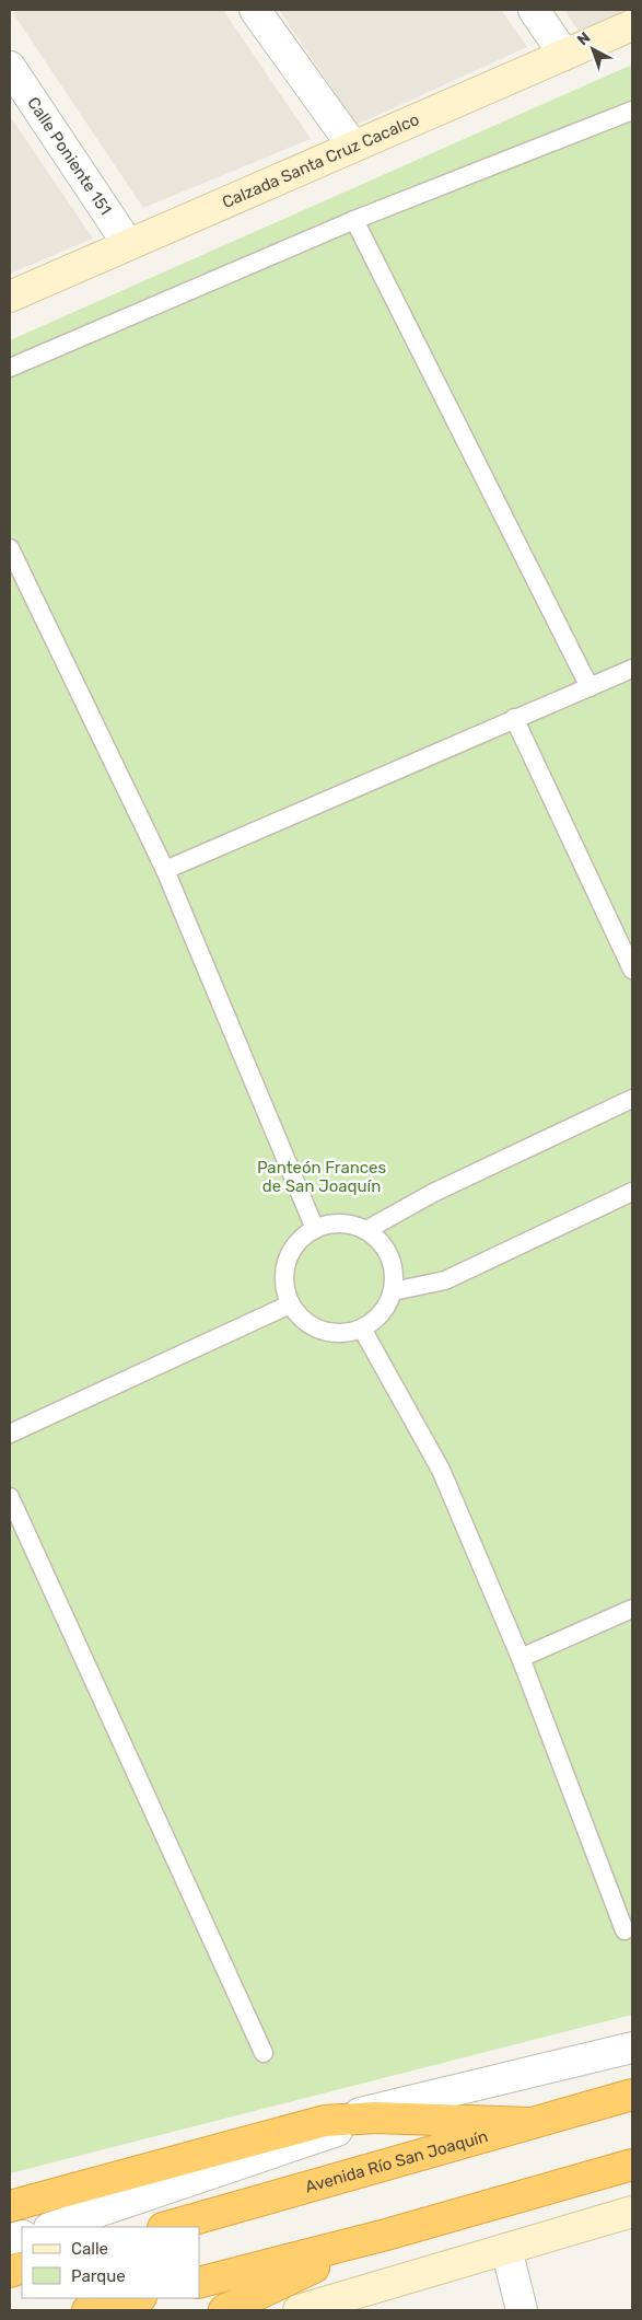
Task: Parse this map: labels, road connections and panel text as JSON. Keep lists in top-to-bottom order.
{
  "streets": {
    "highway": ["Avenida Río San Joaquín"],
    "street": ["Calle Poniente 151", "Calzada Santa Cruz Cacalco"]
  },
  "crossings": [
    ["Calle Poniente 151", "Calzada Santa Cruz Cacalco"]
  ],
  "parks": ["Panteón Frances de San Joaquín"],
  "legend": ["Calle", "Parque"],
  "north": "top left"
}
